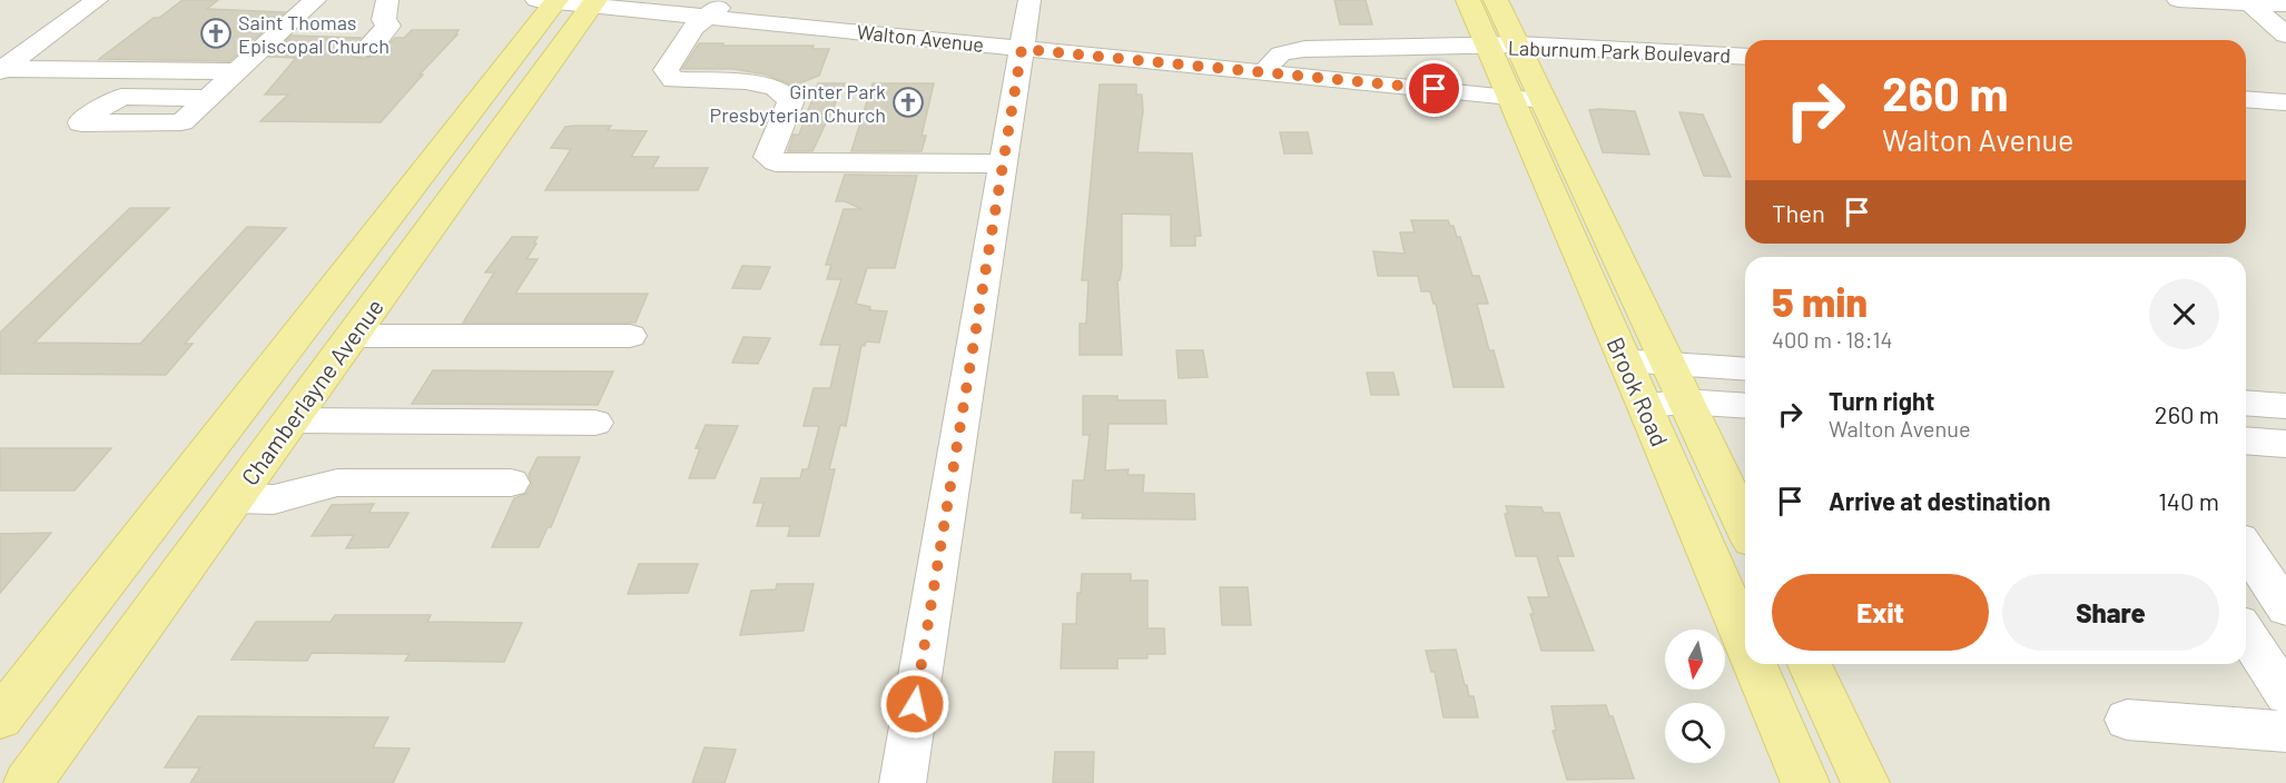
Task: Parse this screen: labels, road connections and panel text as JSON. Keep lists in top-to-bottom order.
{
  "streets": {
    "main road": ["Chamberlayne Avenue", "Brook Road"],
    "street": ["Walton Avenue", "Laburnum Park Boulevard"]
  },
  "crossings": [
    ["Walton Avenue", "Chamberlayne Avenue"],
    ["Walton Avenue", "Brook Road"],
    ["Laburnum Park Boulevard", "Brook Road"]
  ],
  "places": {
    "church": ["Saint Thomas Episcopal Church", "Ginter Park Presbyterian Church"]
  },
  "north": "bottom",
  "page": {
    "turn": ["260 m", "Walton Avenue"],
    "then": "Then",
    "heading": ["5 min", "400 m · 18:14"],
    "list": [
      {
        "name": "Turn right",
        "note": "Walton Avenue",
        "value": "260 m"
      },
      {
        "name": "Arrive at destination",
        "value": "140 m"
      }
    ],
    "buttons": ["Exit", "Share"]
  }
}
